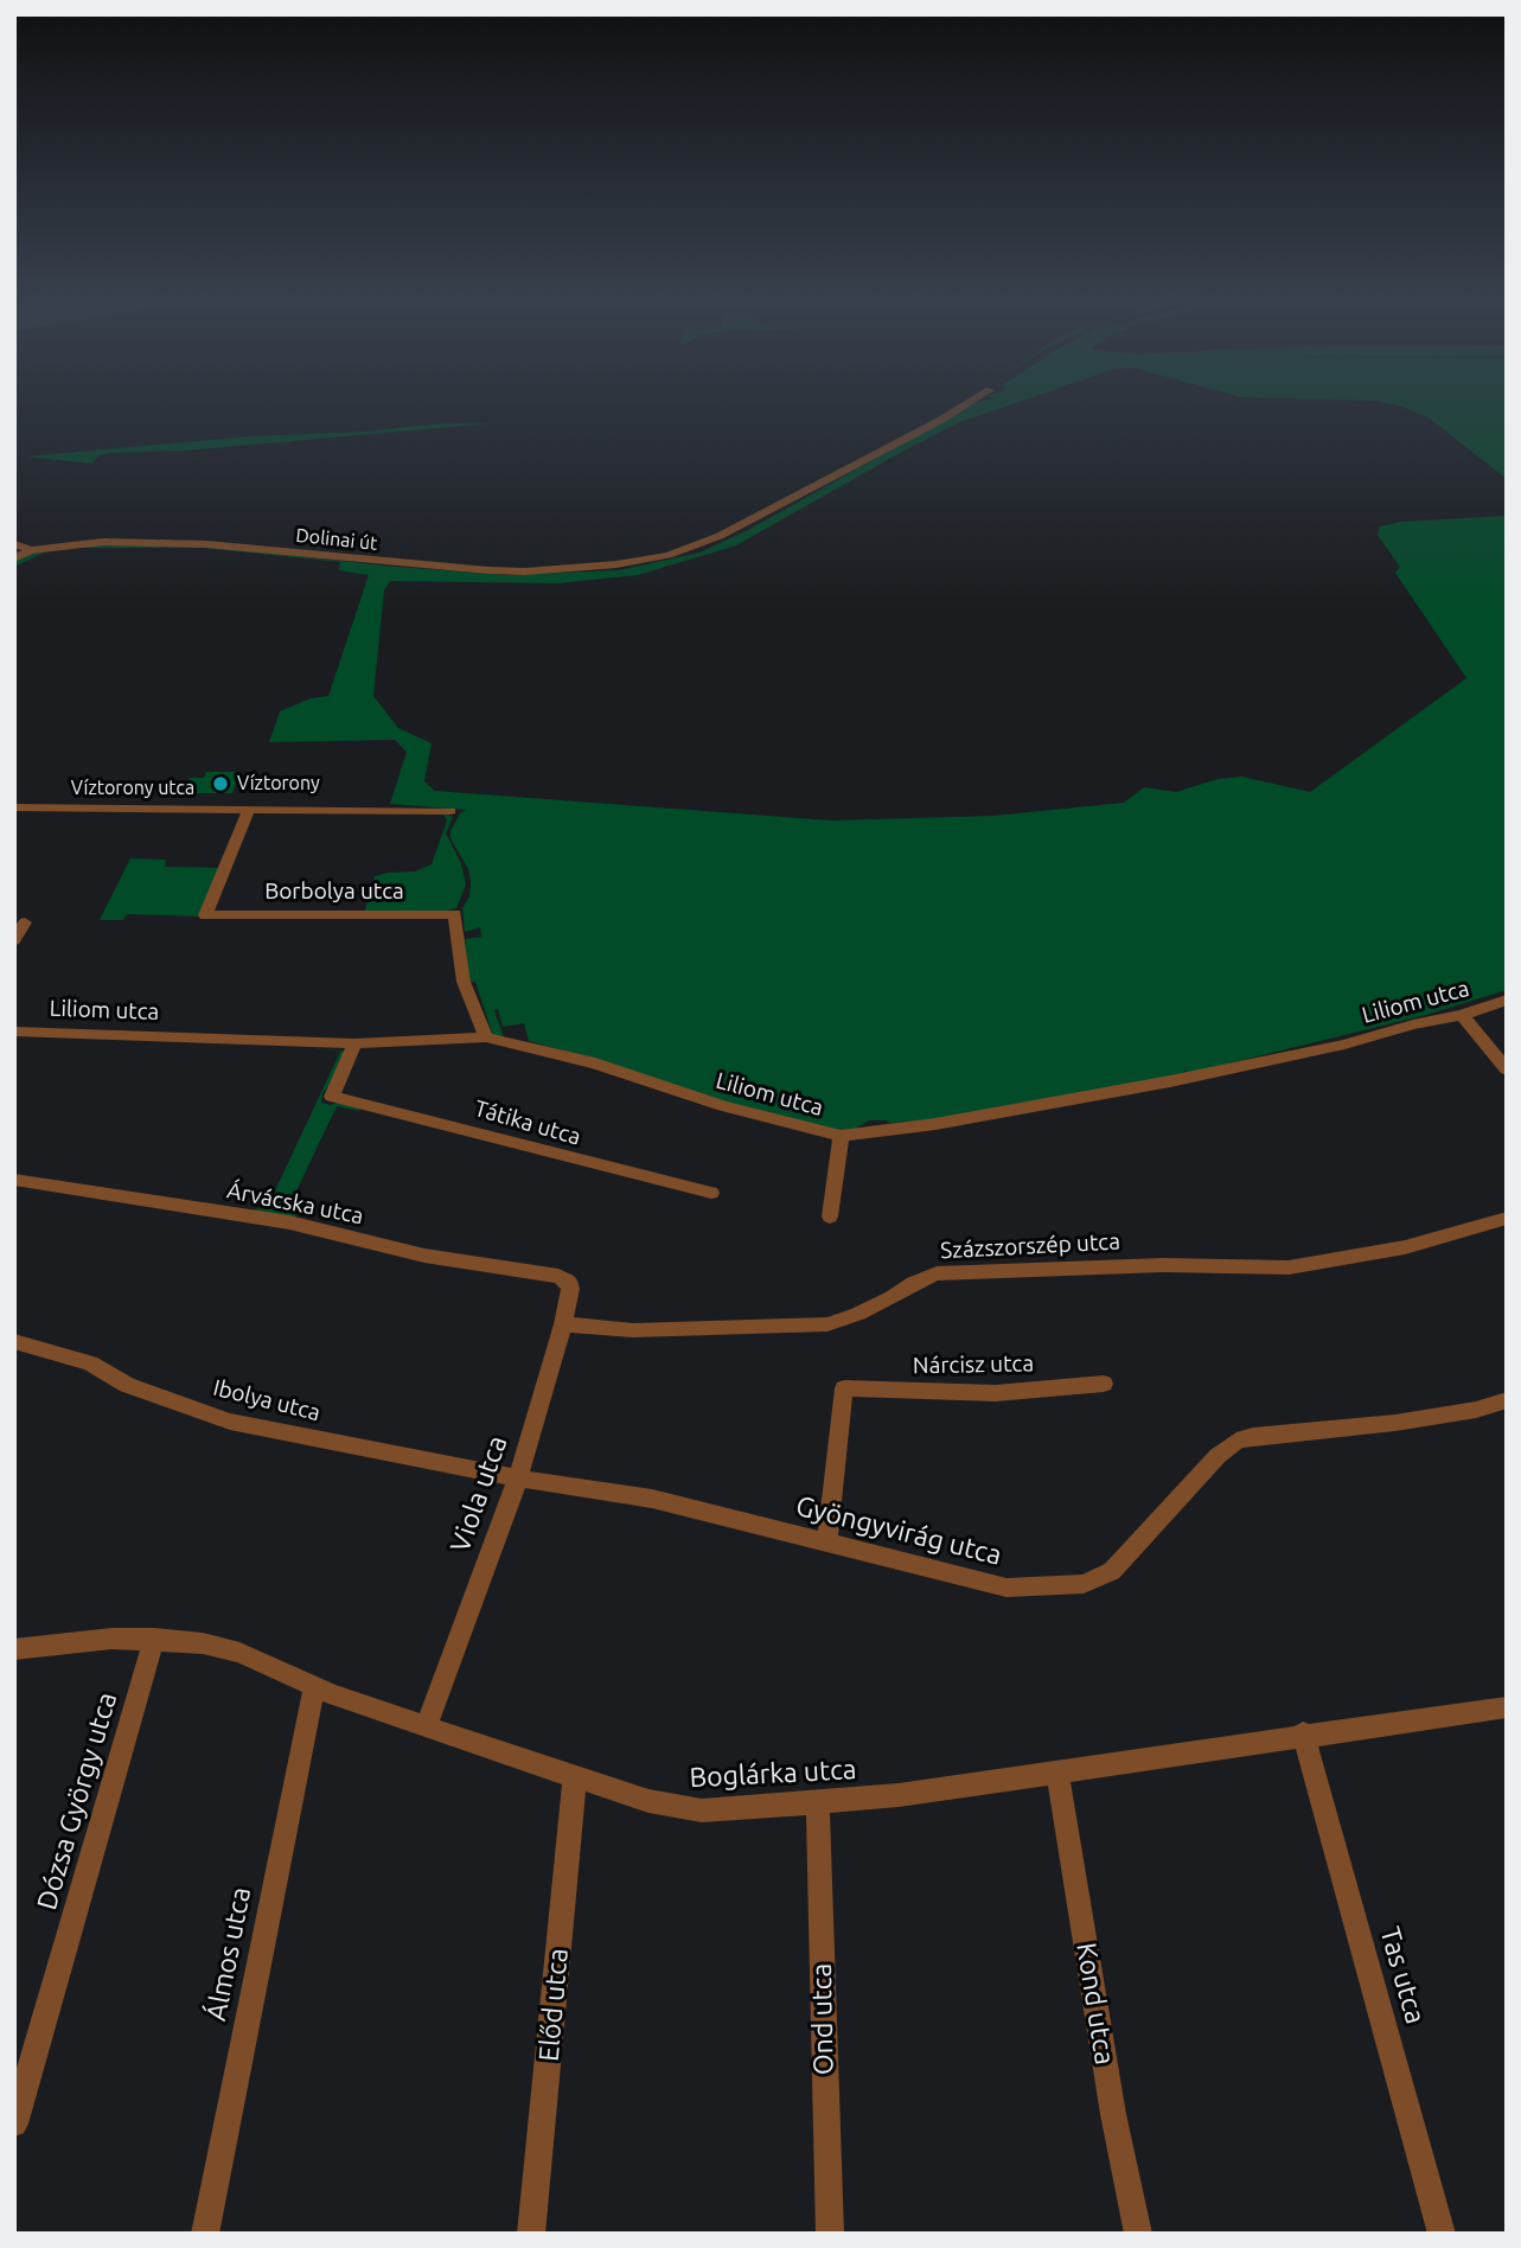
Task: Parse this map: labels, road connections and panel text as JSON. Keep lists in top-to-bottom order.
{
  "streets": {
    "street": [
      "Dolinai út",
      "Víztorony utca",
      "Borbolya utca",
      "Liliom utca",
      "Tátika utca",
      "Árvácska utca",
      "Százszorszép utca",
      "Nárcisz utca",
      "Ibolya utca",
      "Viola utca",
      "Gyöngyvirág utca",
      "Boglárka utca",
      "Dózsa György utca",
      "Álmos utca",
      "Tas utca",
      "Kond utca",
      "Előd utca",
      "Ond utca"
    ]
  },
  "crossings": [
    ["Víztorony utca", "Borbolya utca"],
    ["Borbolya utca", "Liliom utca"],
    ["Liliom utca", "Tátika utca"],
    ["Árvácska utca", "Viola utca"],
    ["Százszorszép utca", "Viola utca"],
    ["Nárcisz utca", "Gyöngyvirág utca"],
    ["Ibolya utca", "Viola utca"],
    ["Ibolya utca", "Gyöngyvirág utca"],
    ["Viola utca", "Gyöngyvirág utca"],
    ["Viola utca", "Boglárka utca"],
    ["Boglárka utca", "Dózsa György utca"],
    ["Boglárka utca", "Álmos utca"],
    ["Boglárka utca", "Tas utca"],
    ["Boglárka utca", "Kond utca"],
    ["Boglárka utca", "Előd utca"],
    ["Boglárka utca", "Ond utca"]
  ],
  "places": ["Víztorony"]
}
